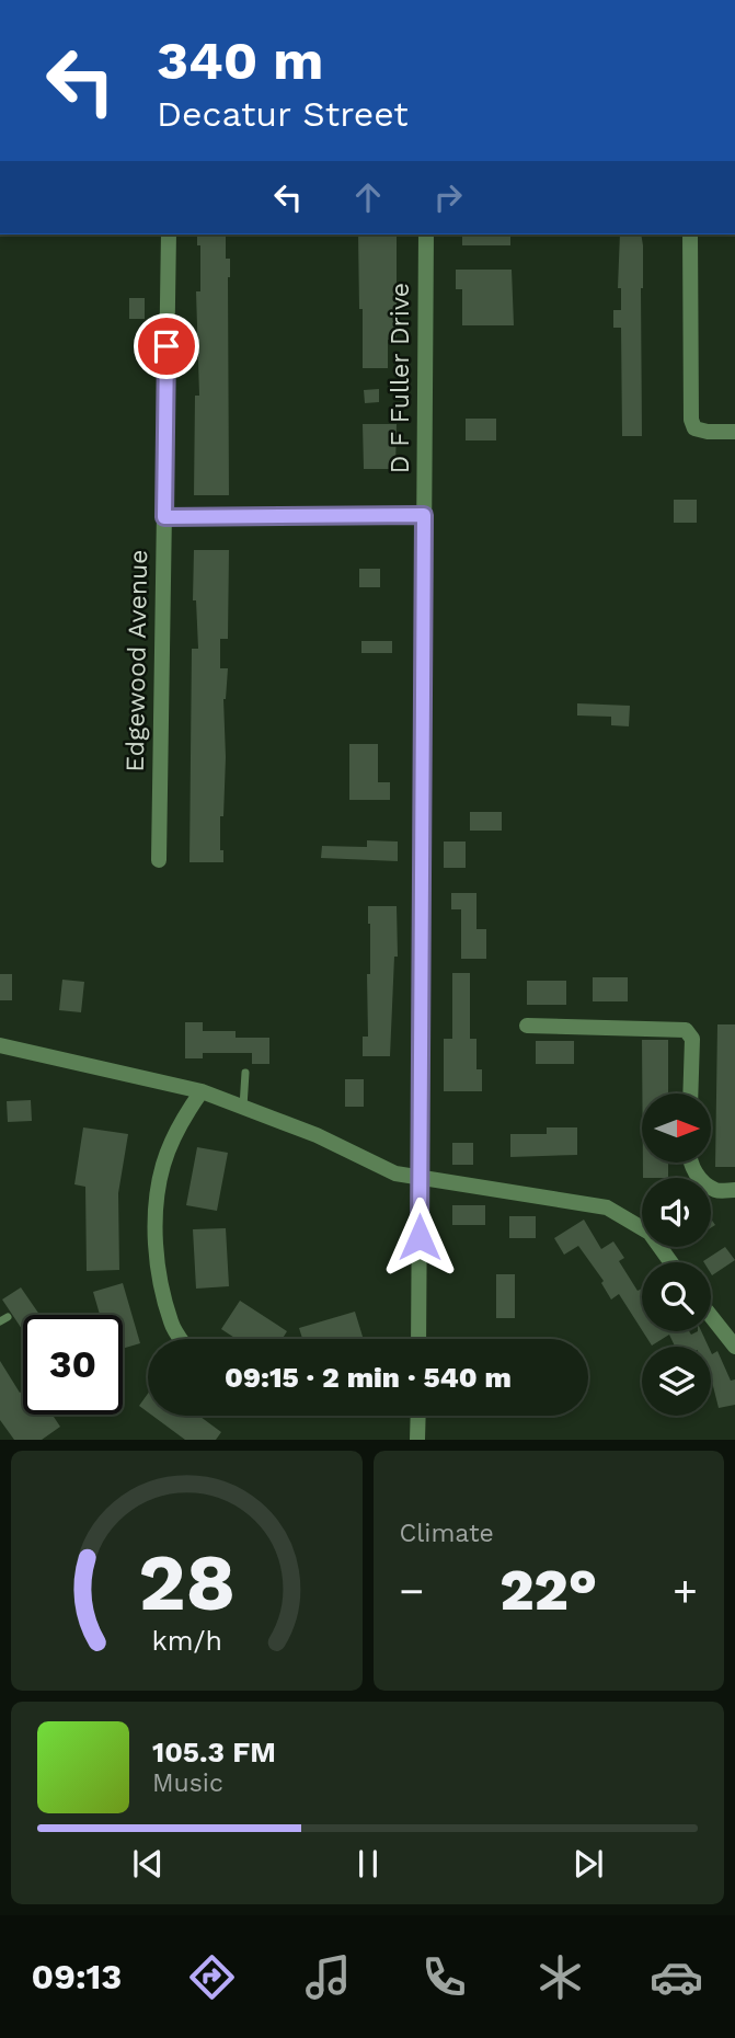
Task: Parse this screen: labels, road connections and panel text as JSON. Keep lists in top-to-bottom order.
{
  "streets": {
    "street": ["D F Fuller Drive", "Edgewood Avenue"]
  },
  "north": "right",
  "page": {
    "turn": ["340 m", "Decatur Street"],
    "limit": "30",
    "trip": "09:15 · 2 min · 540 m",
    "tile": "Climate",
    "heat": ["−", "22°", "+"],
    "song": ["105.3 FM", "Music"],
    "tabs": "09:13",
    "gauge": ["28", "km/h"]
  }
}
